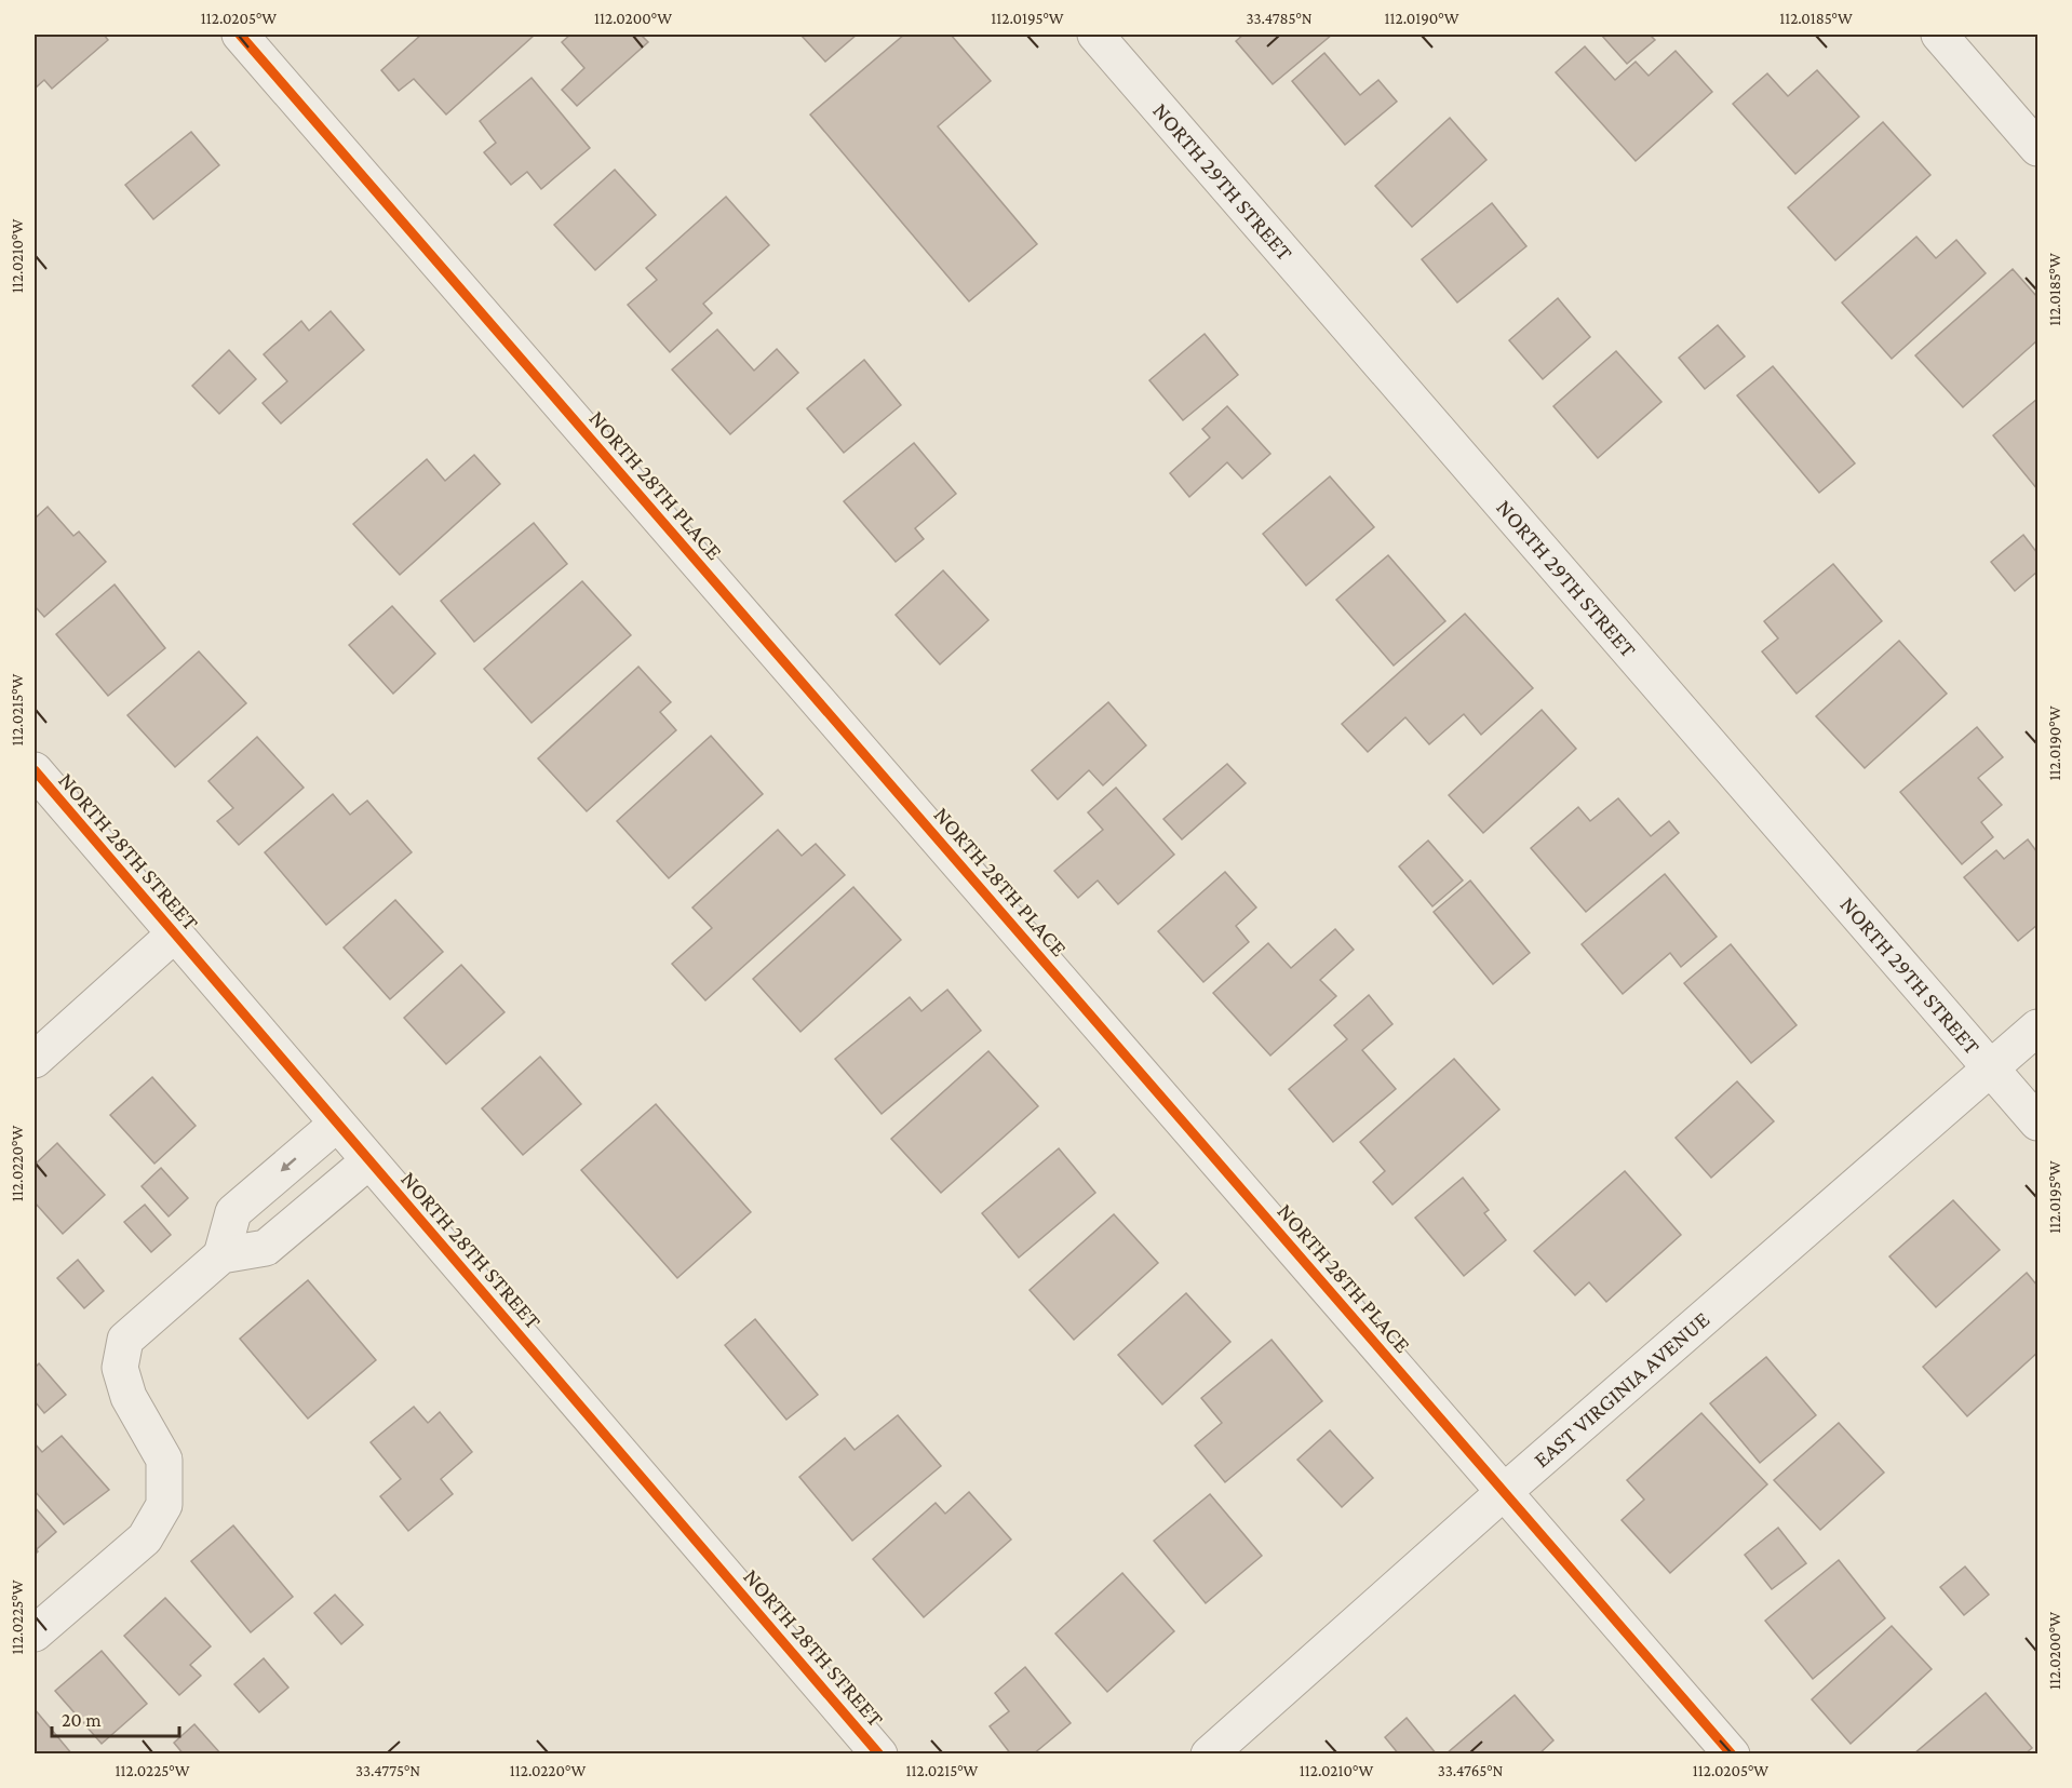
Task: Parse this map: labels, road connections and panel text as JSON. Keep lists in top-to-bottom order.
{
  "streets": {
    "street": [
      "NORTH 29TH STREET",
      "NORTH 28TH PLACE",
      "NORTH 28TH STREET",
      "EAST VIRGINIA AVENUE"
    ]
  },
  "crossings": [
    ["NORTH 29TH STREET", "EAST VIRGINIA AVENUE"],
    ["NORTH 28TH PLACE", "EAST VIRGINIA AVENUE"]
  ],
  "scale_bar": "20 m",
  "coordinates": [
    "112.0205°W",
    "112.0200°W",
    "112.0195°W",
    "33.4785°N",
    "112.0190°W",
    "112.0185°W",
    "112.0210°W",
    "112.0215°W",
    "112.0220°W",
    "112.0225°W",
    "33.4775°N",
    "33.4765°N"
  ]
}
